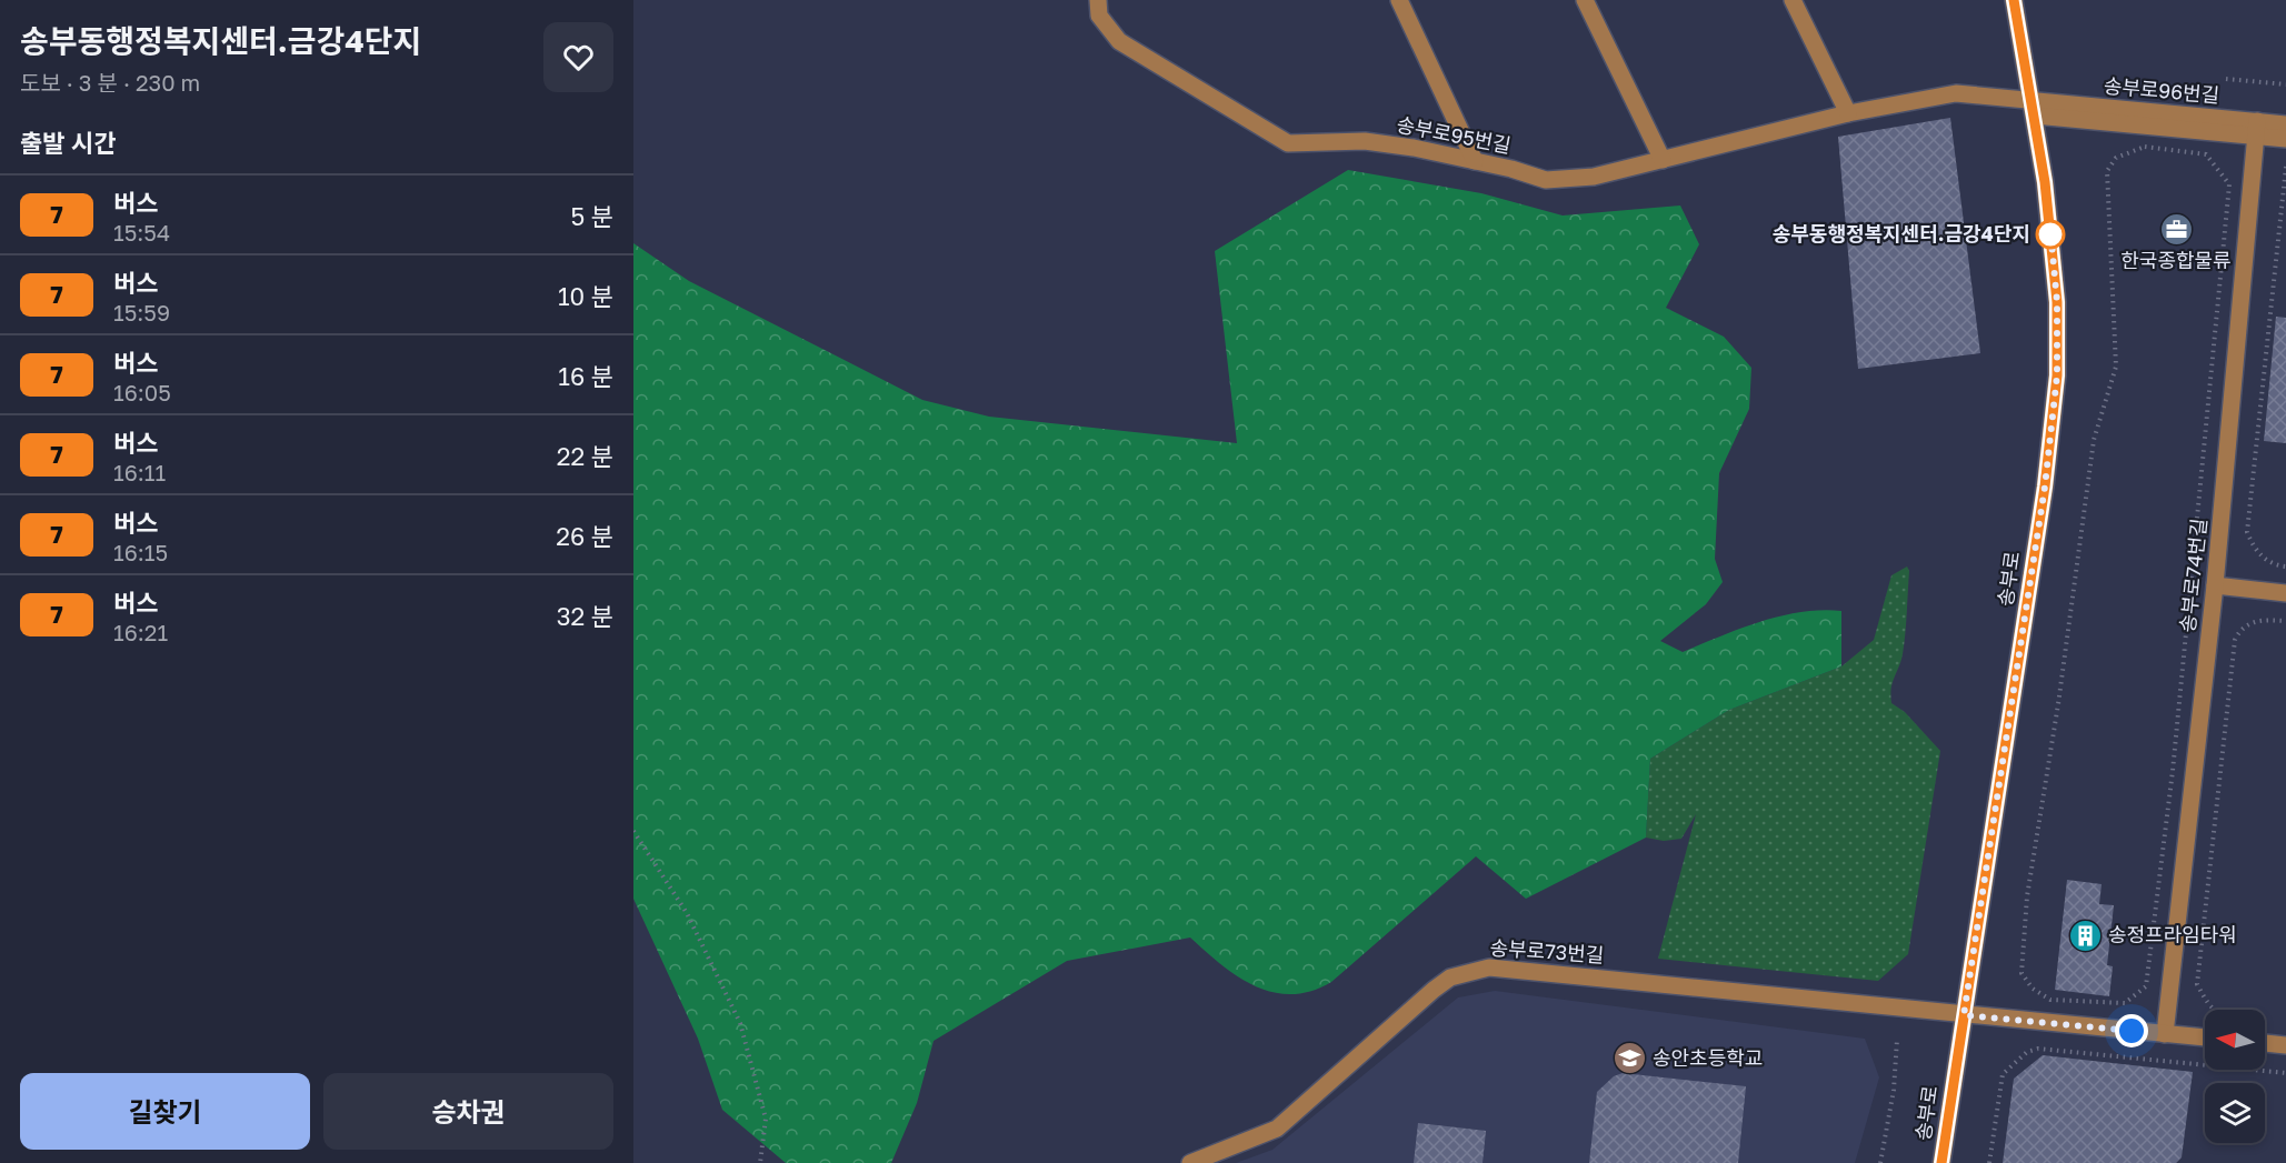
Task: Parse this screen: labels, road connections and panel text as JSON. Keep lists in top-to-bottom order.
{
  "streets": {
    "street": [
      "송부로95번길",
      "송부로74번길",
      "송부로",
      "송부로73번길"
    ]
  },
  "crossings": [
    ["송부로95번길", "송부로74번길"],
    ["송부로95번길", "송부로"],
    ["송부로", "송부로73번길"]
  ],
  "places": {
    "office": ["한국종합물류"],
    "other": ["송부동행정복지센터.금강4단지"],
    "building": ["송정프라임타워"],
    "school or university": ["송안초등학교"]
  },
  "lines": ["bus line 7"],
  "north": "left",
  "page": {
    "heading": [
      ["송부동행정복지센터.금강4단지", "도보 · 3 분 · 230 m"],
      "출발 시간"
    ],
    "list": [
      {
        "mark": "7",
        "name": "버스",
        "note": "15:54",
        "value": "5 분"
      },
      {
        "mark": "7",
        "name": "버스",
        "note": "15:59",
        "value": "10 분"
      },
      {
        "mark": "7",
        "name": "버스",
        "note": "16:05",
        "value": "16 분"
      },
      {
        "mark": "7",
        "name": "버스",
        "note": "16:11",
        "value": "22 분"
      },
      {
        "mark": "7",
        "name": "버스",
        "note": "16:15",
        "value": "26 분"
      },
      {
        "mark": "7",
        "name": "버스",
        "note": "16:21",
        "value": "32 분"
      }
    ],
    "buttons": ["길찾기", "승차권"]
  }
}
